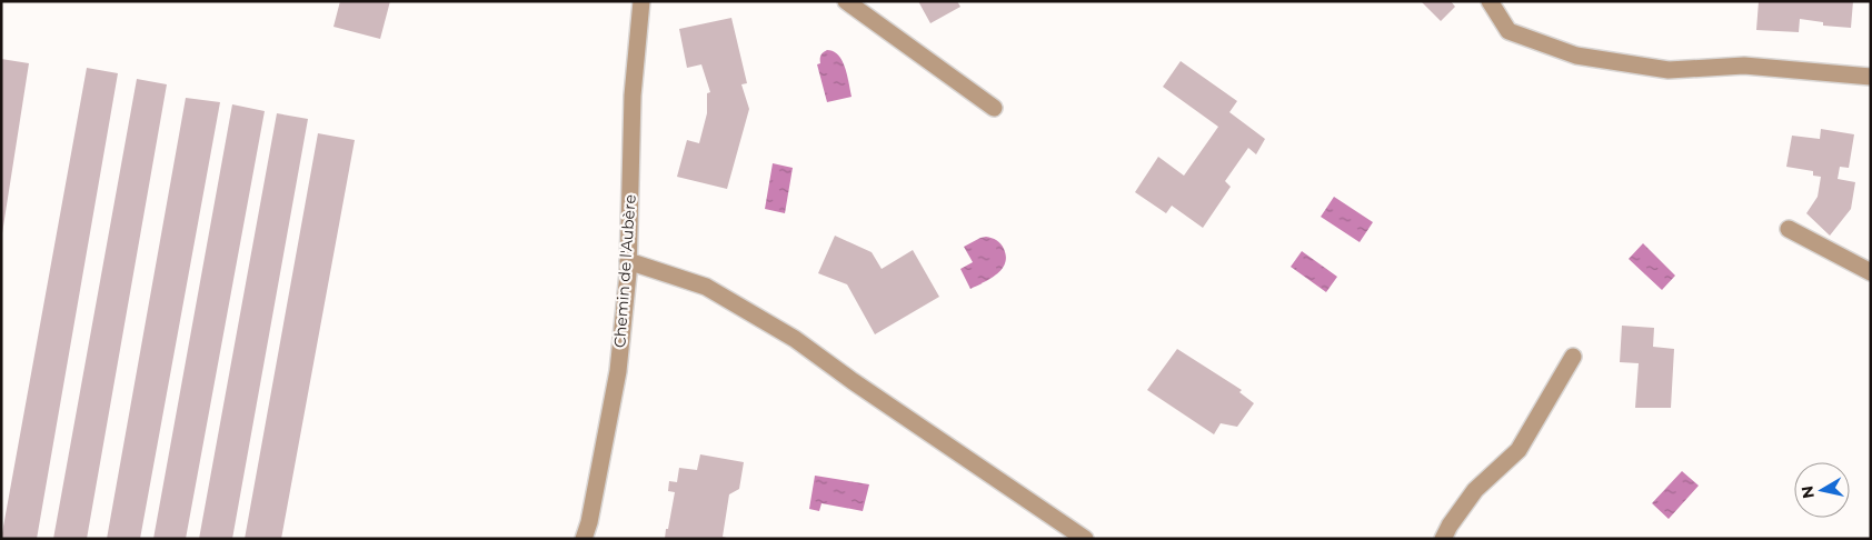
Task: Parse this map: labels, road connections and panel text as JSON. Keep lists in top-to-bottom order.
{
  "streets": {
    "street": ["Chemin de l'Aubère"]
  },
  "north": "left"
}
